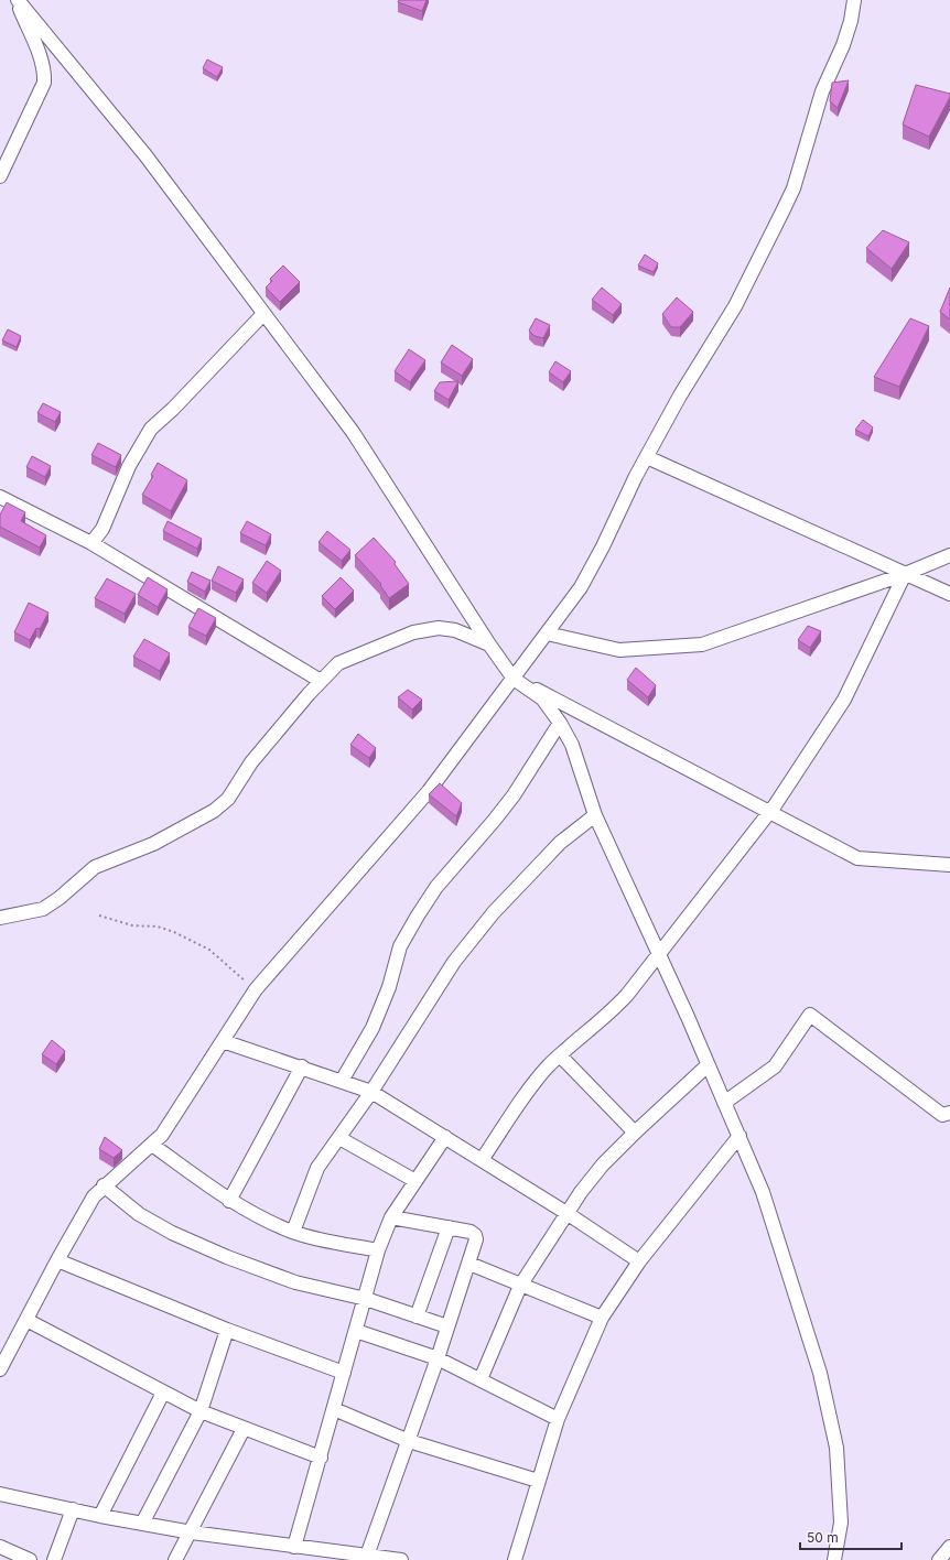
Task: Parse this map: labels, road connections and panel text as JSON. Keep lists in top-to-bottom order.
{
  "scale_bar": "50 m"
}
